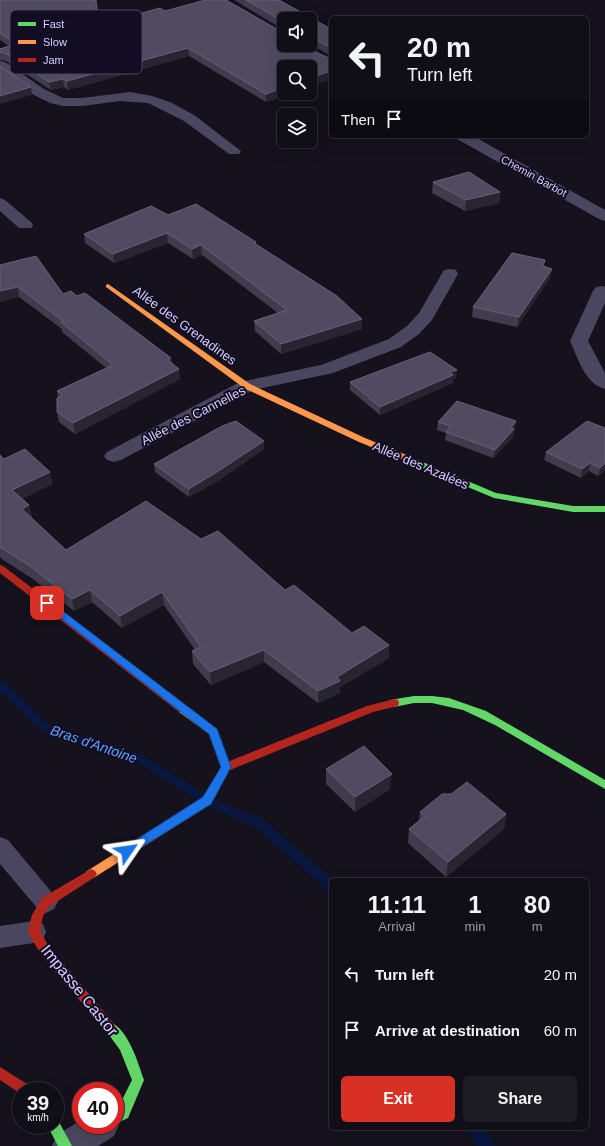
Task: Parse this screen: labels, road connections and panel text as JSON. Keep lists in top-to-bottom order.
{
  "streets": {
    "street": [
      "Chemin Barbot",
      "Allée des Grenadines",
      "Allée des Cannelles",
      "Allée des Azalées",
      "Impasse Castor"
    ]
  },
  "crossings": [
    ["Allée des Grenadines", "Allée des Cannelles"],
    ["Allée des Grenadines", "Allée des Azalées"],
    ["Allée des Cannelles", "Allée des Azalées"]
  ],
  "water": ["Bras d'Antoine"],
  "legend": ["Fast", "Slow", "Jam"],
  "page": {
    "turn": ["20 m", "Turn left"],
    "then": "Then",
    "eta": [
      "11:11",
      "Arrival",
      "1",
      "min",
      "80",
      "m"
    ],
    "list": [
      {
        "name": "Turn left",
        "value": "20 m"
      },
      {
        "name": "Arrive at destination",
        "value": "60 m"
      }
    ],
    "buttons": ["Exit", "Share"],
    "speed": "39 km/h",
    "limit": "40"
  }
}
